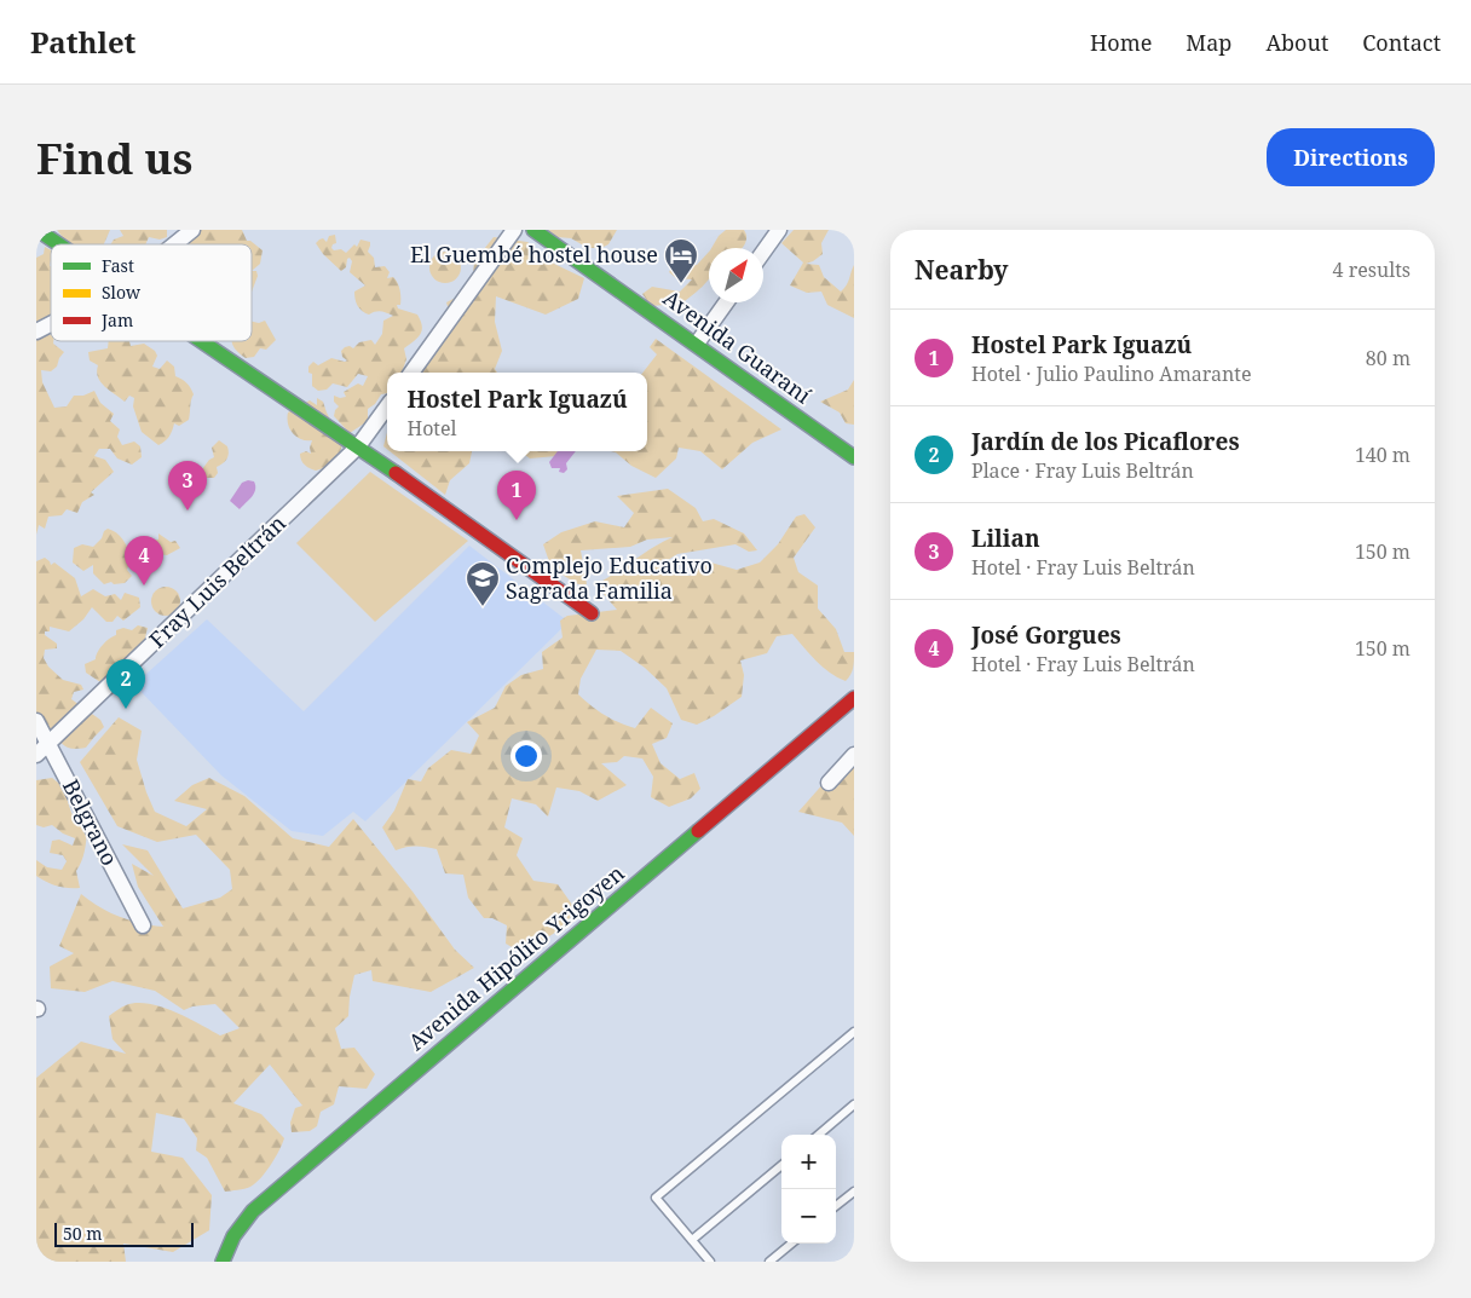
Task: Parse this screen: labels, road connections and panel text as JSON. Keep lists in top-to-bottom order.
{
  "streets": {
    "main road": ["Avenida Guaraní", "Avenida Hipólito Yrigoyen"],
    "street": ["Fray Luis Beltrán", "Belgrano"]
  },
  "crossings": [
    ["Fray Luis Beltrán", "Belgrano"]
  ],
  "places": {
    "hotel": ["El Guembé hostel house"],
    "school or university": ["Complejo Educativo Sagrada Familia"]
  },
  "legend": ["Fast", "Slow", "Jam"],
  "scale_bar": "50 m",
  "north": "top right",
  "page": {
    "header": "Pathlet",
    "nav": [
      "Home",
      "Map",
      "About",
      "Contact"
    ],
    "buttons": "Directions",
    "title": "Find us",
    "heading": ["Nearby", "4 results"],
    "list": [
      {
        "mark": "1",
        "name": "Hostel Park Iguazú",
        "note": "Hotel · Julio Paulino Amarante",
        "value": "80 m"
      },
      {
        "mark": "2",
        "name": "Jardín de los Picaflores",
        "note": "Place · Fray Luis Beltrán",
        "value": "140 m"
      },
      {
        "mark": "3",
        "name": "Lilian",
        "note": "Hotel · Fray Luis Beltrán",
        "value": "150 m"
      },
      {
        "mark": "4",
        "name": "José Gorgues",
        "note": "Hotel · Fray Luis Beltrán",
        "value": "150 m"
      }
    ],
    "popup": ["Hostel Park Iguazú", "Hotel"],
    "pins": [
      "3",
      "1",
      "4",
      "2"
    ],
    "map_buttons": ["+", "−"],
    "scale": "50 m"
  }
}
